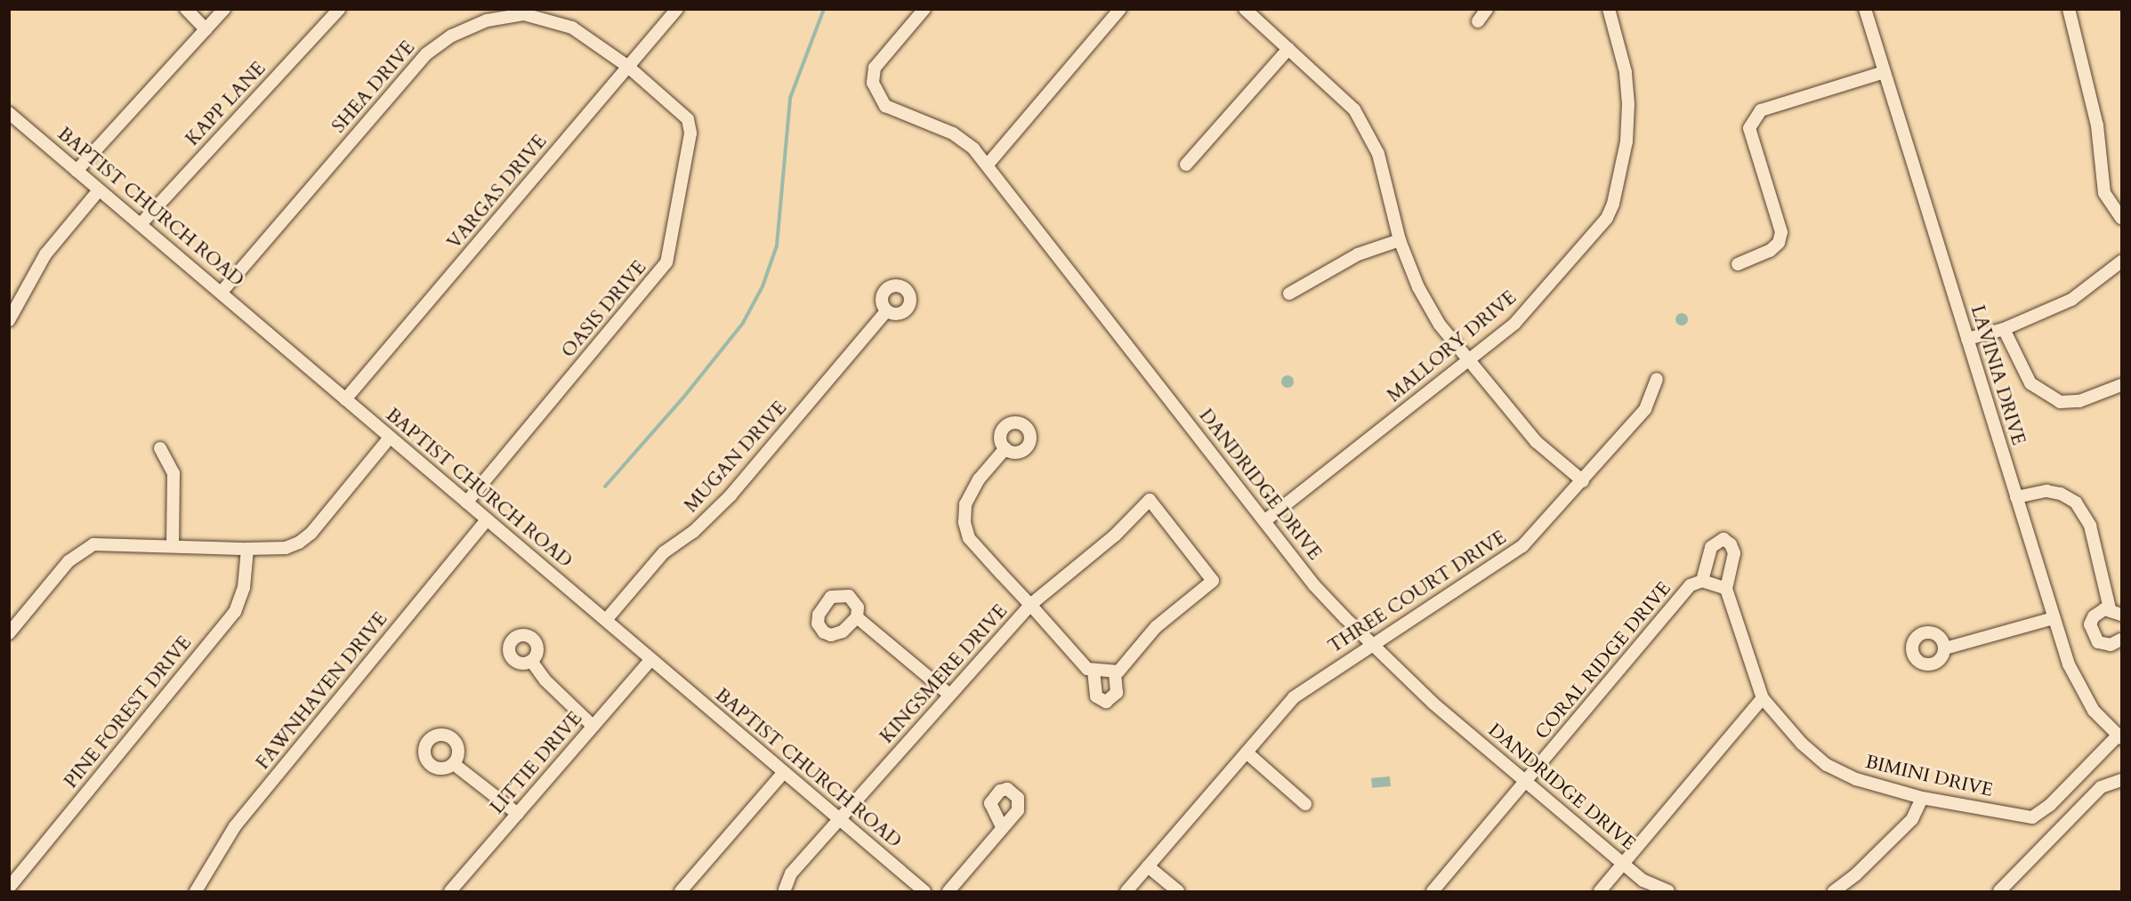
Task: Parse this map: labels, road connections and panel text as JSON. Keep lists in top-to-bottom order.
{
  "streets": {
    "street": [
      "SHEA DRIVE",
      "KAPP LANE",
      "VARGAS DRIVE",
      "BAPTIST CHURCH ROAD",
      "OASIS DRIVE",
      "MALLORY DRIVE",
      "LAVINIA DRIVE",
      "MUGAN DRIVE",
      "DANDRIDGE DRIVE",
      "THREE COURT DRIVE",
      "CORAL RIDGE DRIVE",
      "KINGSMERE DRIVE",
      "FAWNHAVEN DRIVE",
      "PINE FOREST DRIVE",
      "LITTIE DRIVE",
      "BIMINI DRIVE"
    ]
  },
  "crossings": [
    ["SHEA DRIVE", "VARGAS DRIVE"],
    ["SHEA DRIVE", "BAPTIST CHURCH ROAD"],
    ["SHEA DRIVE", "OASIS DRIVE"],
    ["KAPP LANE", "BAPTIST CHURCH ROAD"],
    ["VARGAS DRIVE", "BAPTIST CHURCH ROAD"],
    ["VARGAS DRIVE", "OASIS DRIVE"],
    ["BAPTIST CHURCH ROAD", "OASIS DRIVE"],
    ["BAPTIST CHURCH ROAD", "MUGAN DRIVE"],
    ["BAPTIST CHURCH ROAD", "KINGSMERE DRIVE"],
    ["BAPTIST CHURCH ROAD", "FAWNHAVEN DRIVE"],
    ["BAPTIST CHURCH ROAD", "LITTIE DRIVE"],
    ["MALLORY DRIVE", "DANDRIDGE DRIVE"],
    ["LAVINIA DRIVE", "BIMINI DRIVE"],
    ["DANDRIDGE DRIVE", "THREE COURT DRIVE"],
    ["DANDRIDGE DRIVE", "CORAL RIDGE DRIVE"]
  ]
}
